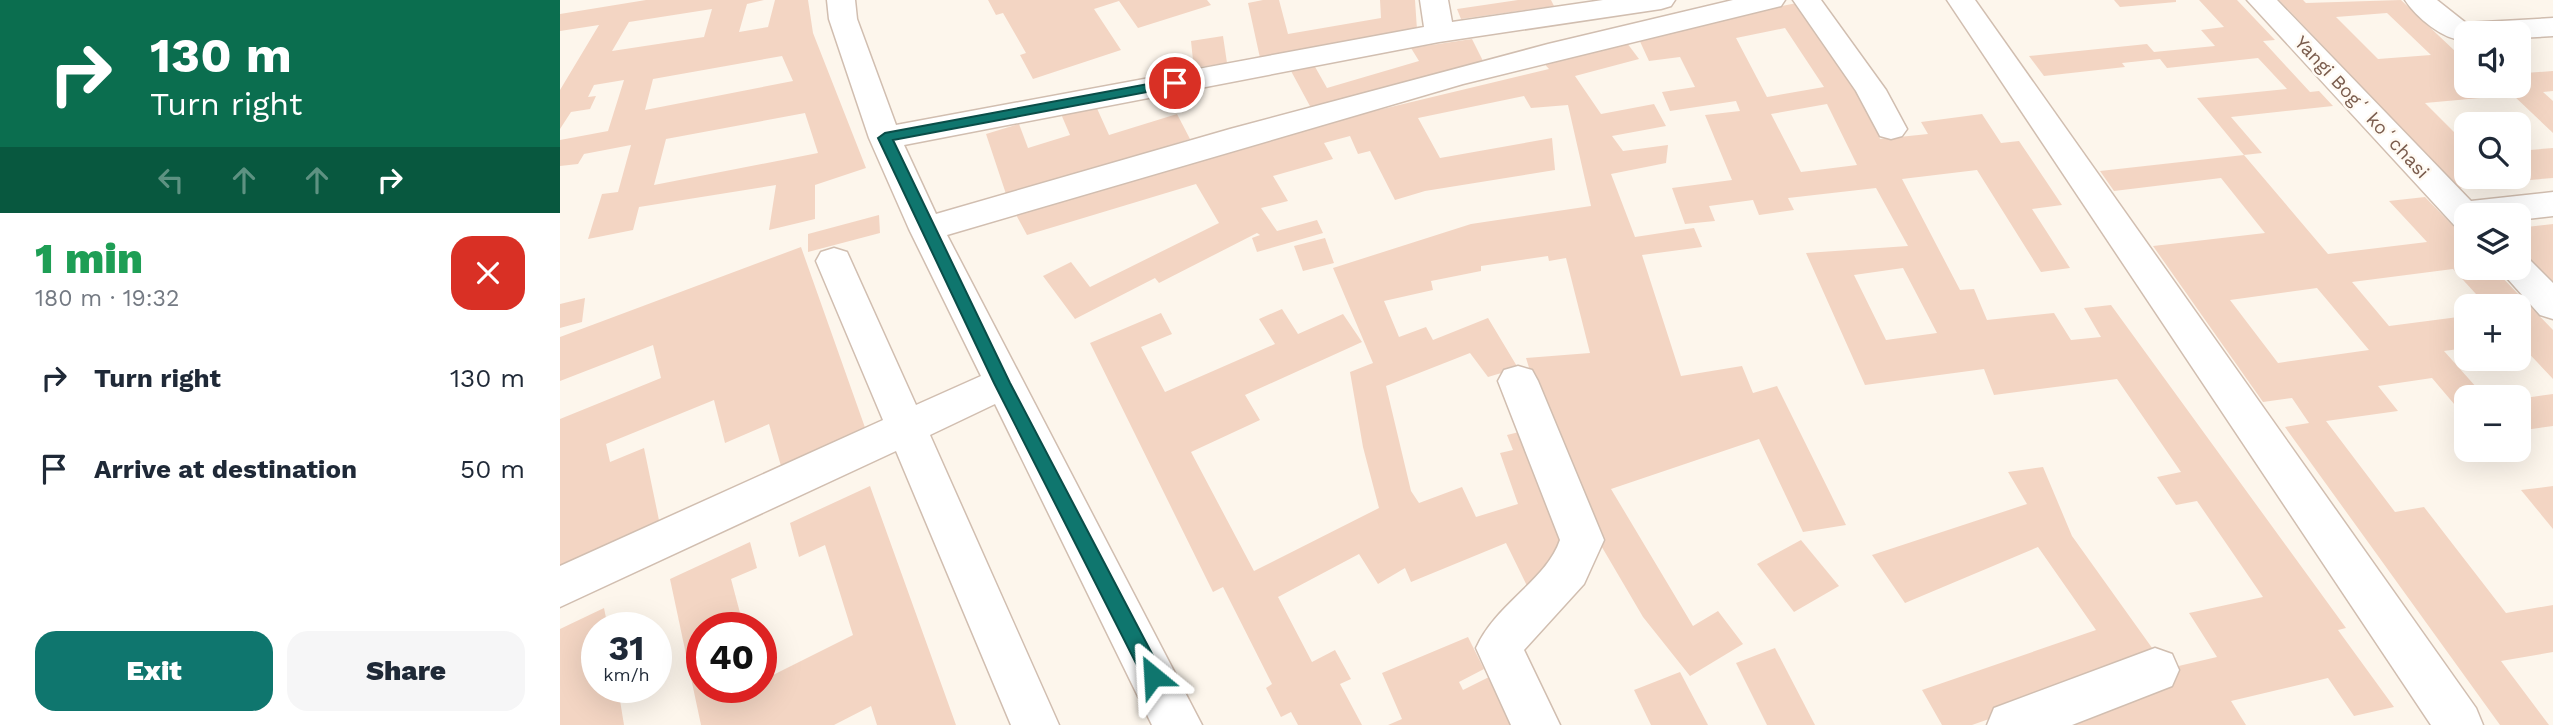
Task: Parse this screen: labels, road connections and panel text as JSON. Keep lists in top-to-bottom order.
{
  "streets": {
    "street": ["Yangi Bogʻ koʻchasi"]
  },
  "page": {
    "turn": ["130 m", "Turn right"],
    "map_buttons": ["+", "−"],
    "heading": ["1 min", "180 m · 19:32"],
    "list": [
      {
        "name": "Turn right",
        "value": "130 m"
      },
      {
        "name": "Arrive at destination",
        "value": "50 m"
      }
    ],
    "speed": "31 km/h",
    "limit": "40",
    "buttons": ["Exit", "Share"]
  }
}
